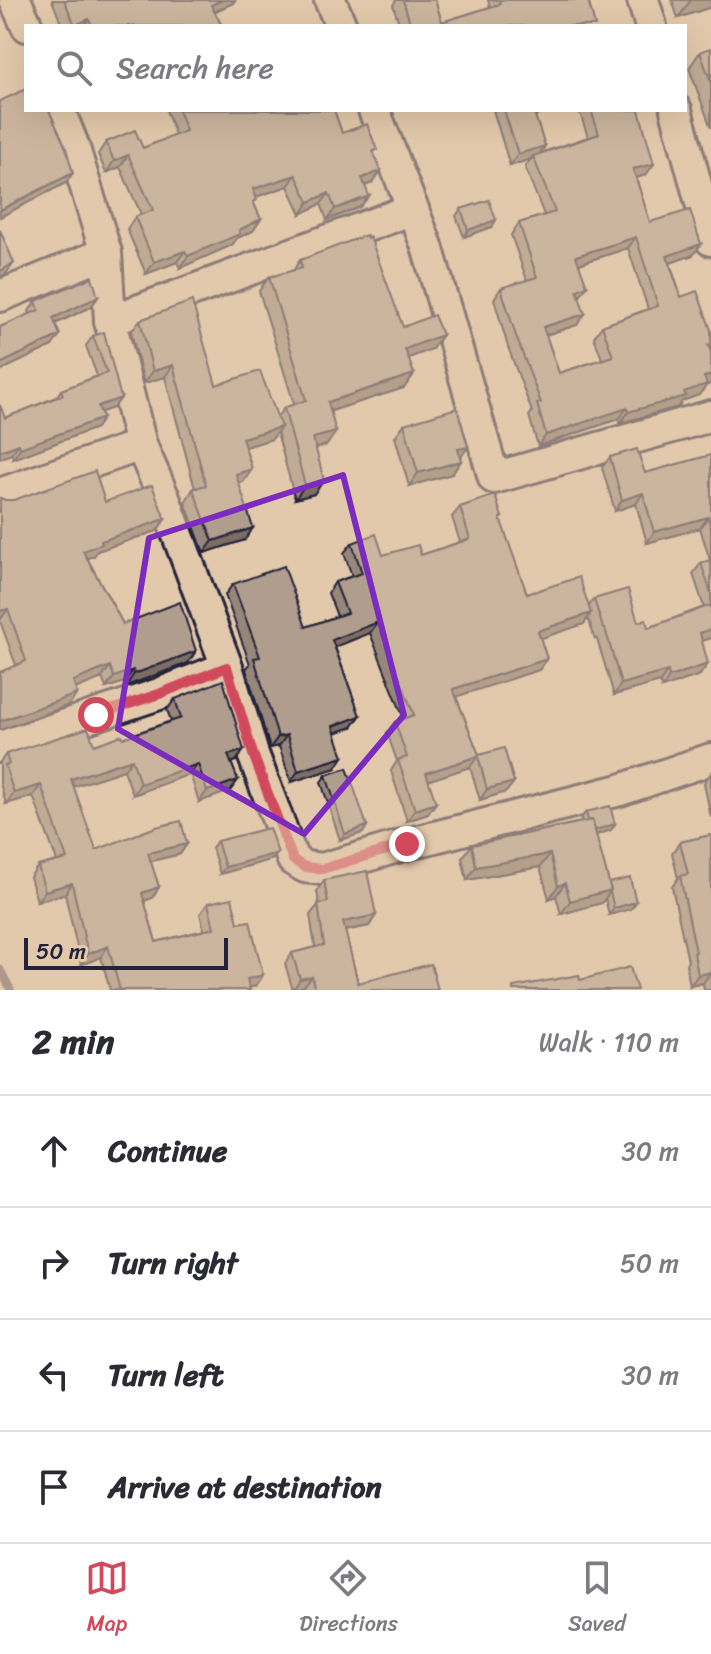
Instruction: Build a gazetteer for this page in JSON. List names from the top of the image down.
{
  "scale_bar": "50 m",
  "page": {
    "search": "Search here",
    "scale": "50 m",
    "heading": ["2 min", "Walk · 110 m"],
    "list": [
      ["Continue", "30 m"],
      ["Turn right", "50 m"],
      ["Turn left", "30 m"],
      "Arrive at destination"
    ],
    "nav": ["Map", "Directions", "Saved"]
  }
}
